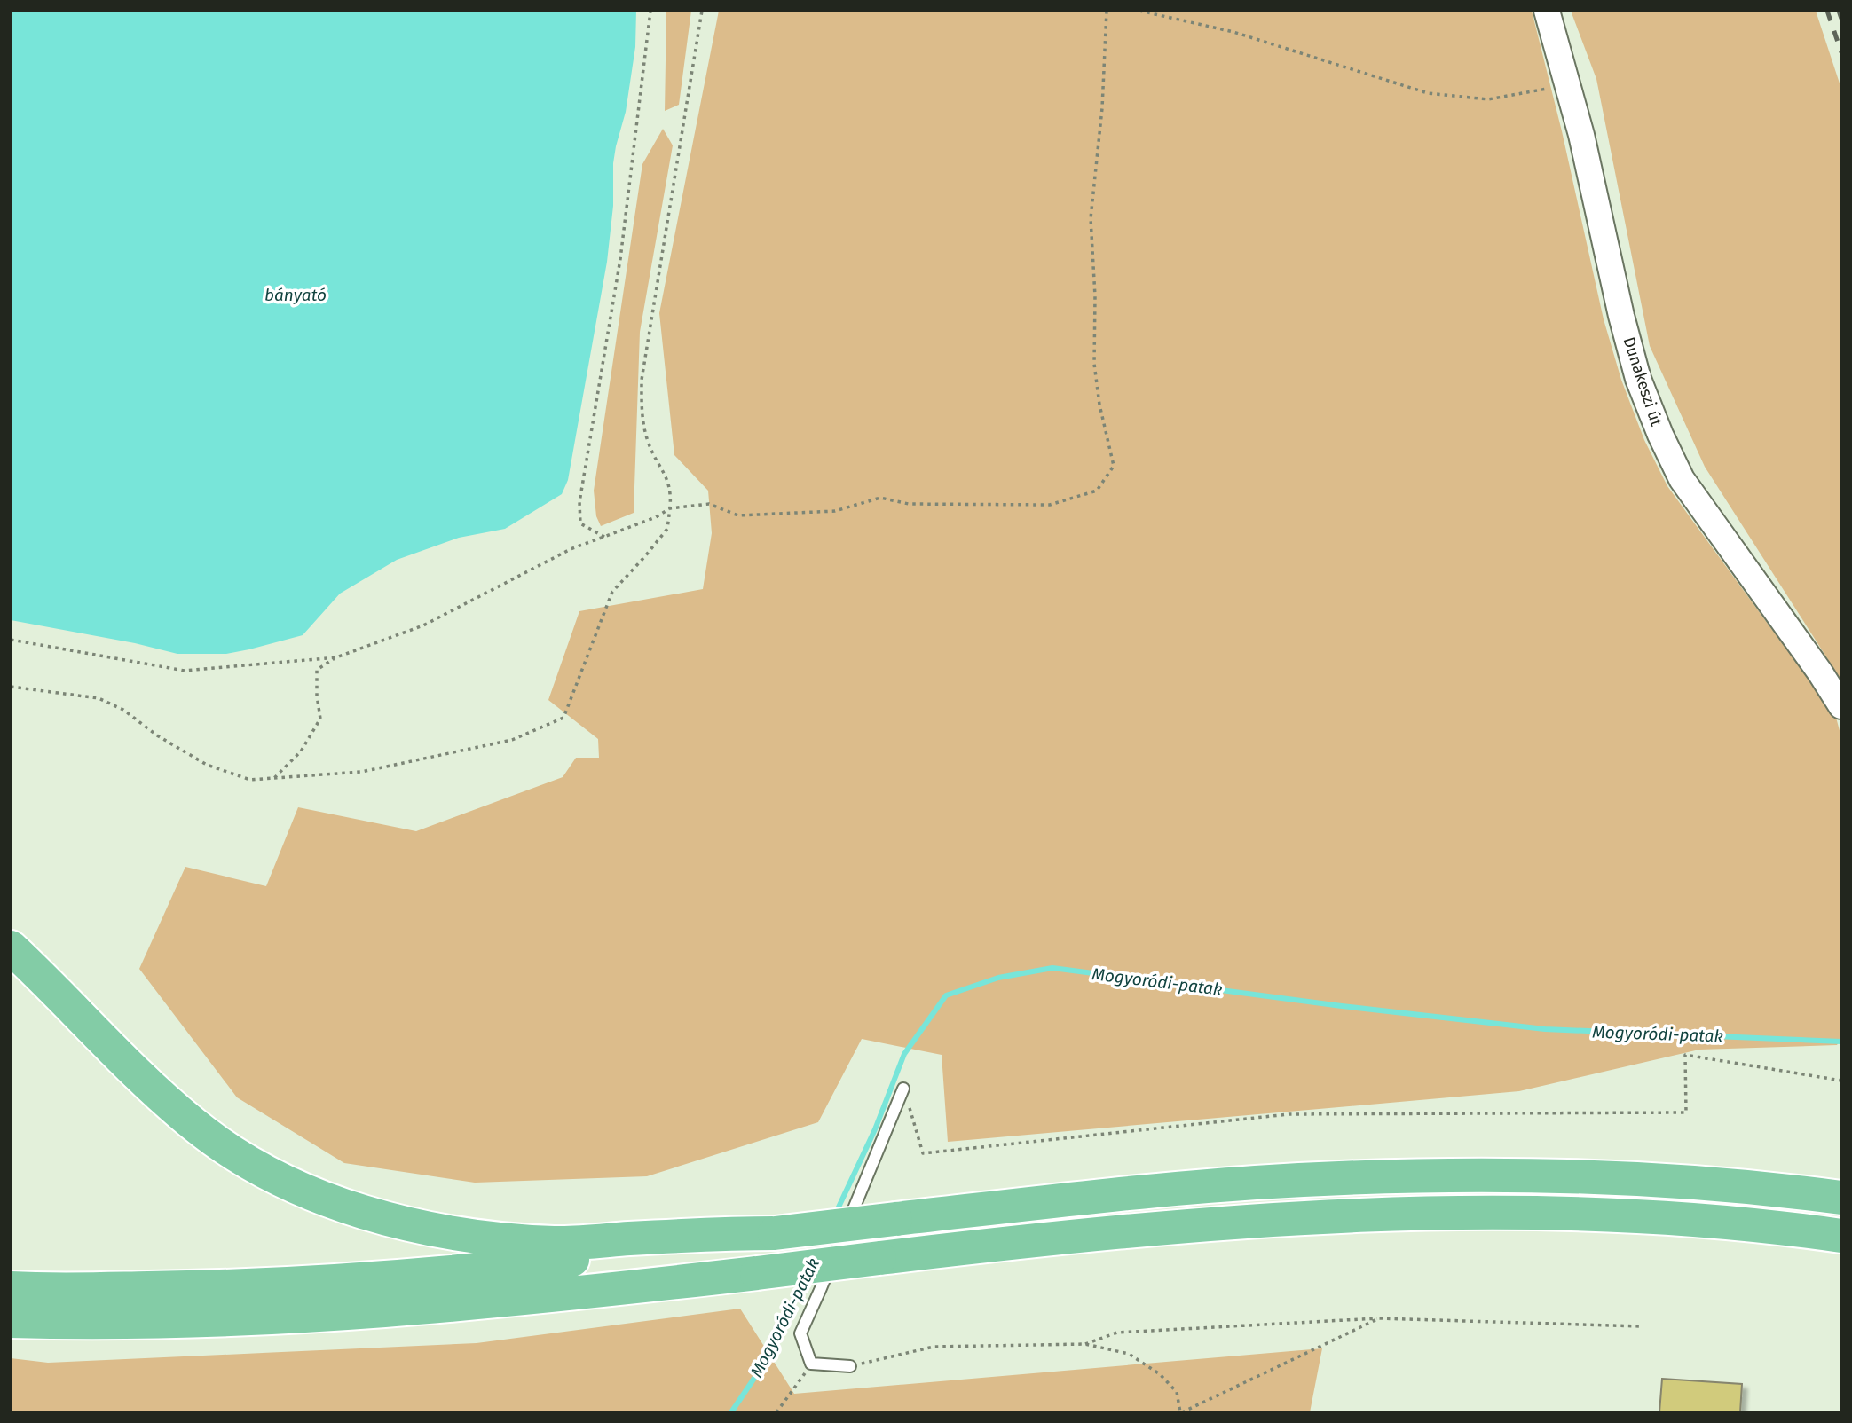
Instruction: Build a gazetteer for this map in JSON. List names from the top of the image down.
{
  "streets": {
    "street": ["Dunakeszi út"]
  },
  "water": ["bányató", "Mogyoródi-patak"]
}
